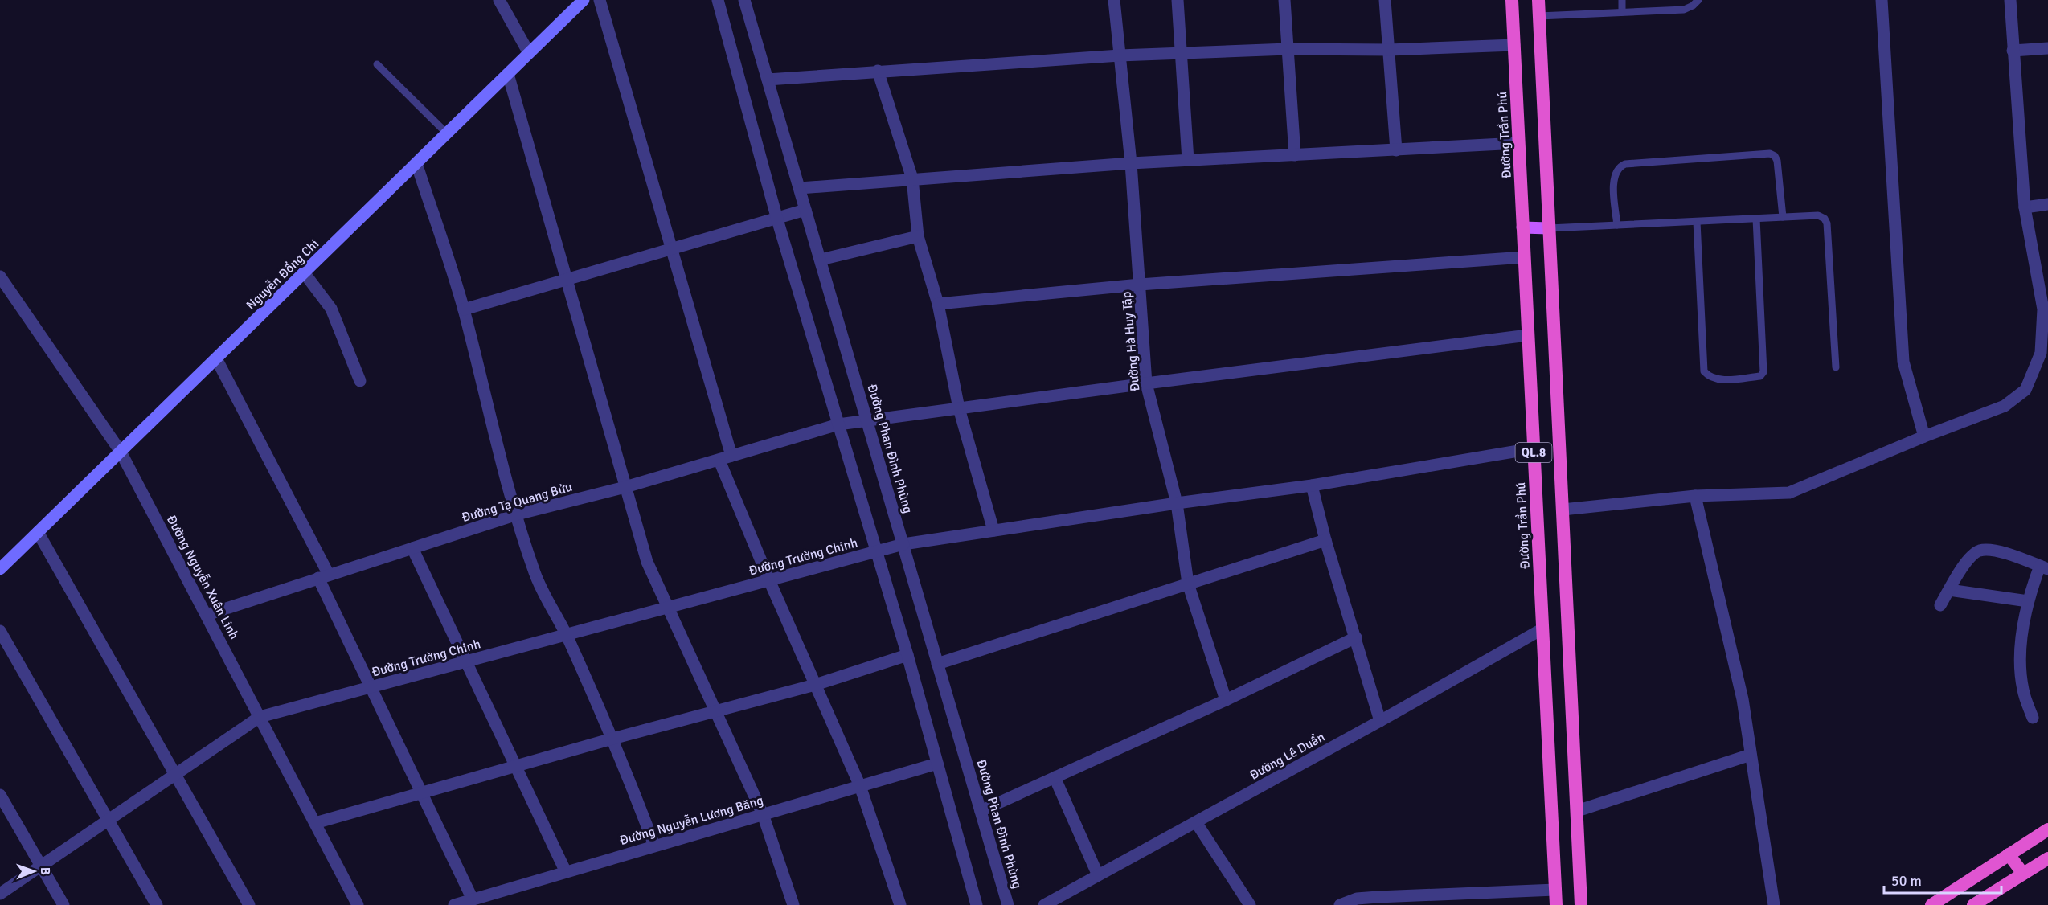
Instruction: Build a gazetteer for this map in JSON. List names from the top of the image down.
{
  "streets": {
    "highway": ["Đường Trần Phú", "QL.8"],
    "main road": ["Nguyễn Đổng Chi"],
    "street": [
      "Đường Hà Huy Tập",
      "Đường Phan Đình Phùng",
      "Đường Tạ Quang Bửu",
      "Đường Trường Chinh",
      "Đường Nguyễn Xuân Linh",
      "Đường Lê Duẩn",
      "Đường Nguyễn Lương Băng"
    ]
  },
  "crossings": [
    ["Đường Trần Phú", "Đường Tạ Quang Bửu"],
    ["Đường Trần Phú", "Đường Trường Chinh"],
    ["Đường Trần Phú", "Đường Lê Duẩn"],
    ["Nguyễn Đổng Chi", "Đường Nguyễn Xuân Linh"],
    ["Đường Hà Huy Tập", "Đường Tạ Quang Bửu"],
    ["Đường Hà Huy Tập", "Đường Trường Chinh"],
    ["Đường Phan Đình Phùng", "Đường Tạ Quang Bửu"],
    ["Đường Phan Đình Phùng", "Đường Trường Chinh"],
    ["Đường Tạ Quang Bửu", "Đường Nguyễn Xuân Linh"],
    ["Đường Trường Chinh", "Đường Nguyễn Xuân Linh"]
  ],
  "scale_bar": "50 m",
  "north": "right"
}
